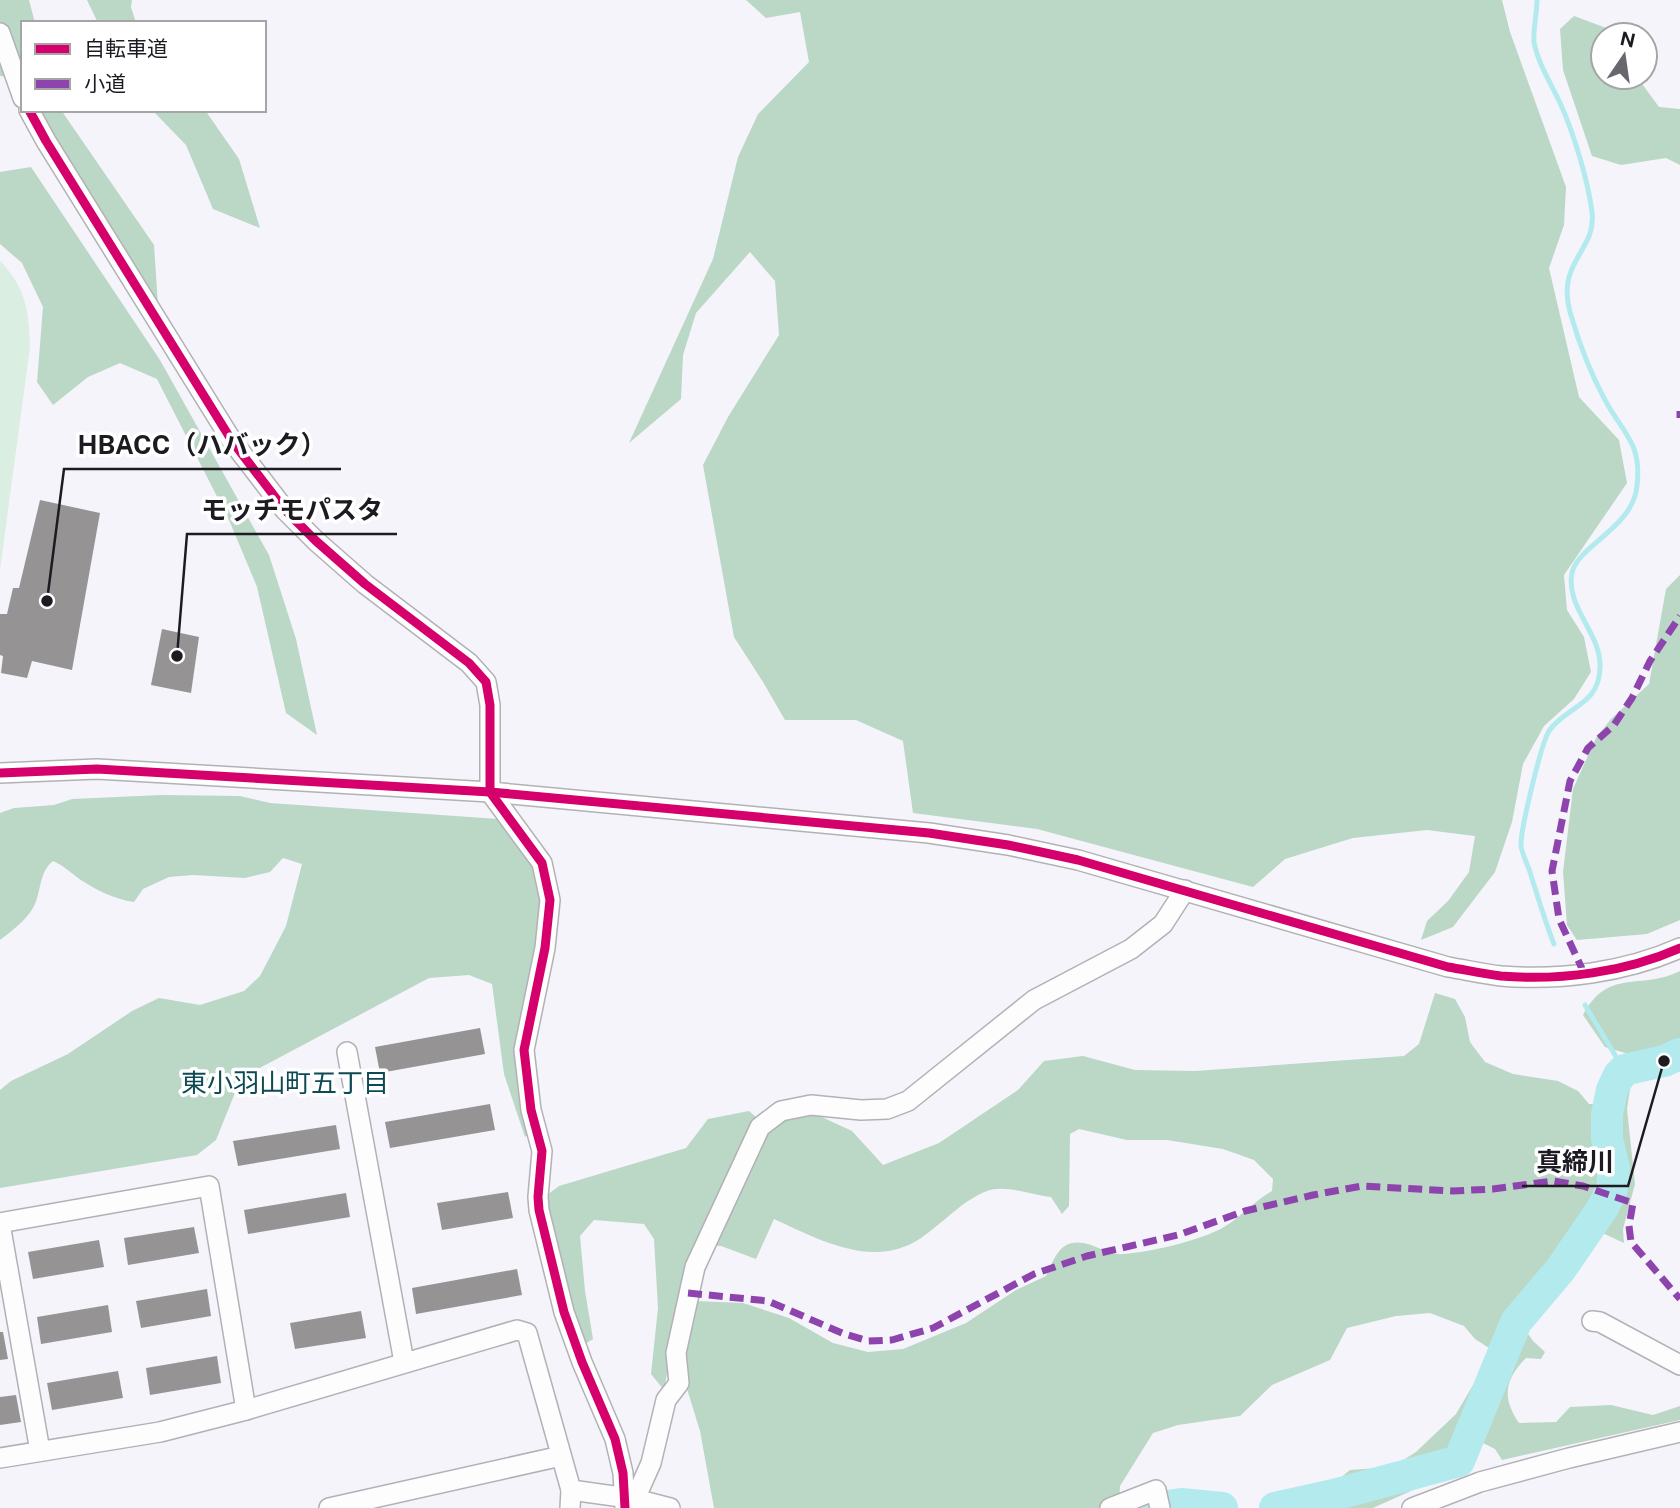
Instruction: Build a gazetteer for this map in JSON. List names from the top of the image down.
{
  "districts": ["東小羽山町五丁目"],
  "places": ["HBACC（ハバック）", "モッチモパスタ", "真締川"],
  "legend": ["自転車道", "小道"],
  "north": "top"
}
